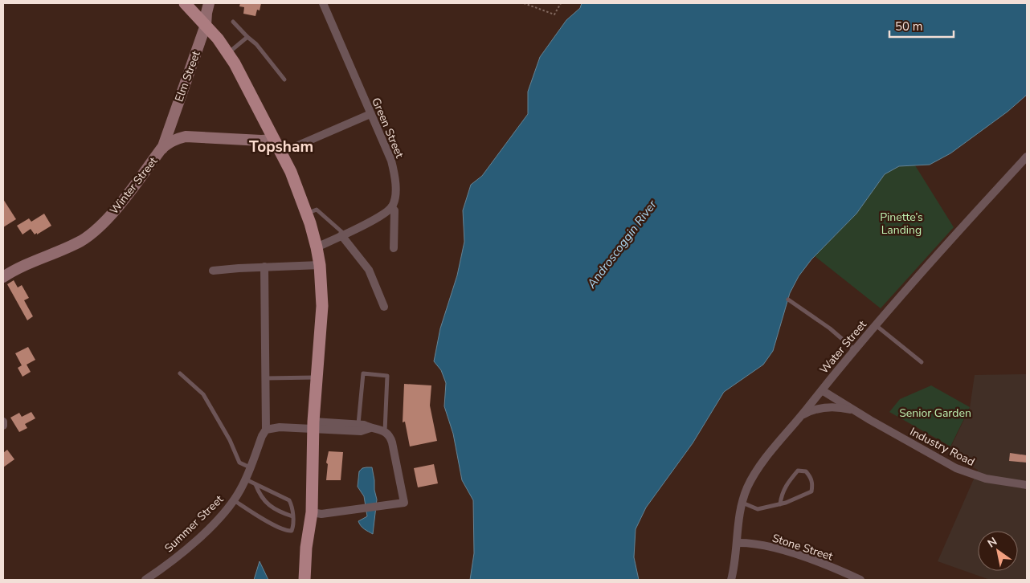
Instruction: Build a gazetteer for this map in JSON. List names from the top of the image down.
{
  "streets": {
    "street": [
      "Elm Street",
      "Green Street",
      "Winter Street",
      "Water Street",
      "Industry Road",
      "Summer Street",
      "Stone Street"
    ]
  },
  "crossings": [
    ["Elm Street", "Winter Street"],
    ["Water Street", "Industry Road"],
    ["Water Street", "Stone Street"]
  ],
  "districts": ["Topsham"],
  "water": ["Androscoggin River"],
  "parks": ["Pinette’s Landing", "Senior Garden"],
  "scale_bar": "50 m",
  "north": "top left"
}
